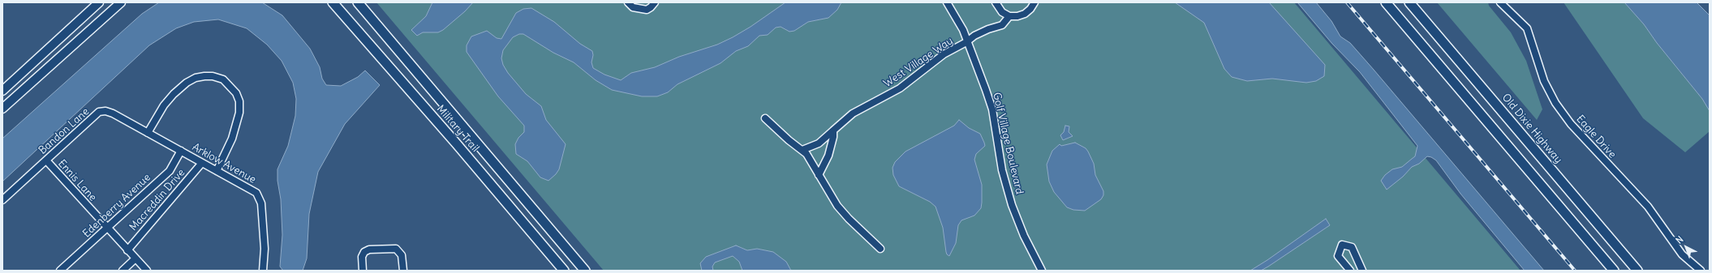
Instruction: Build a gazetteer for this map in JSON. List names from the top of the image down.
{
  "streets": {
    "main road": ["Military Trail", "Old Dixie Highway"],
    "street": [
      "West Village Way",
      "Bandon Lane",
      "Eagle Drive",
      "Golf Village Boulevard",
      "Arklow Avenue",
      "Ennis Lane",
      "Macreddin Drive",
      "Edenberry Avenue"
    ]
  },
  "crossings": [
    ["West Village Way", "Golf Village Boulevard"],
    ["Bandon Lane", "Arklow Avenue"],
    ["Bandon Lane", "Ennis Lane"],
    ["Bandon Lane", "Edenberry Avenue"],
    ["Arklow Avenue", "Macreddin Drive"],
    ["Arklow Avenue", "Edenberry Avenue"],
    ["Ennis Lane", "Macreddin Drive"],
    ["Ennis Lane", "Edenberry Avenue"]
  ],
  "north": "top left"
}
